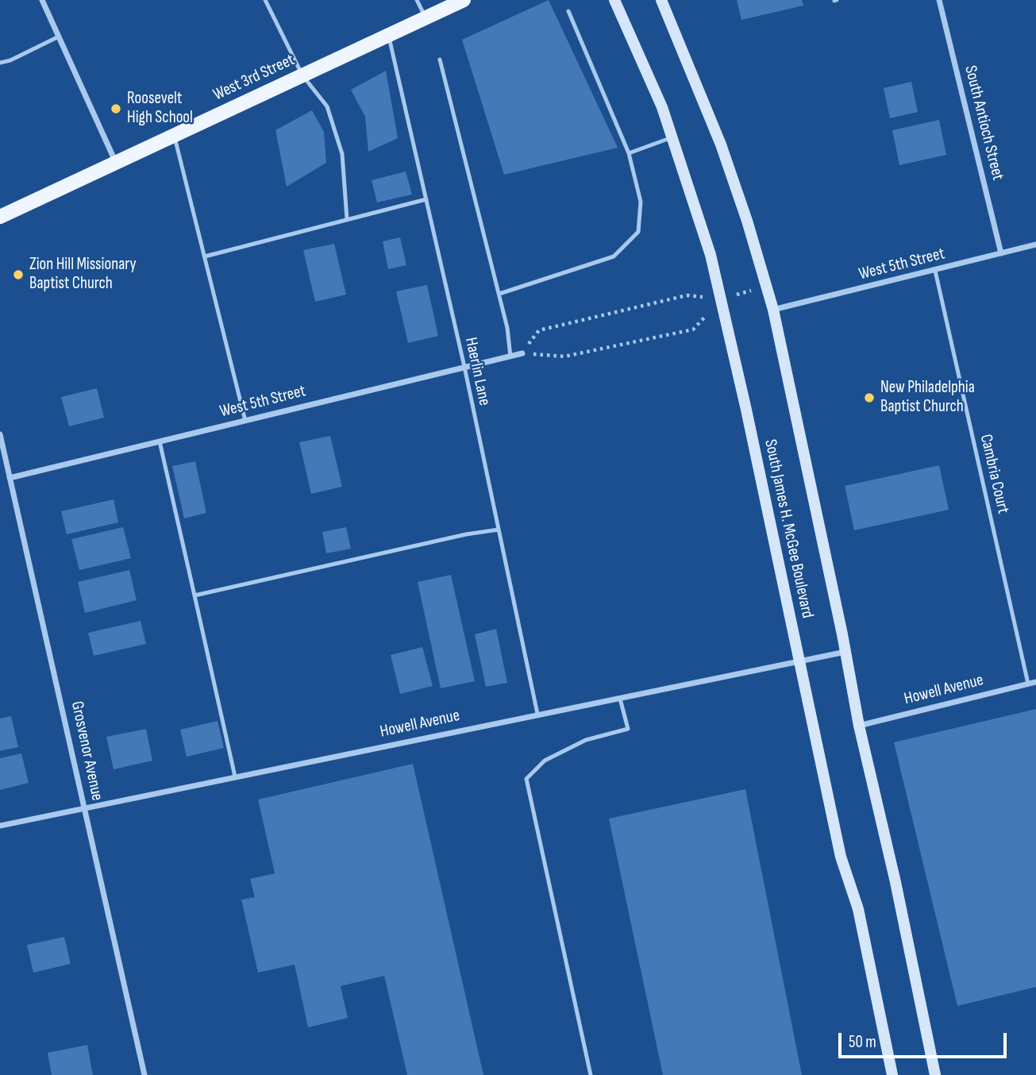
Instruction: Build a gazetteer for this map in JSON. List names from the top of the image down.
{
  "streets": {
    "main road": ["West 3rd Street", "South James H. McGee Boulevard"],
    "street": [
      "South Antioch Street",
      "West 5th Street",
      "Howell Avenue",
      "Grosvenor Avenue"
    ],
    "lane": ["Haerlin Lane", "Cambria Court"]
  },
  "crossings": [
    ["West 3rd Street", "Haerlin Lane"],
    ["South Antioch Street", "West 5th Street"],
    ["West 5th Street", "Haerlin Lane"],
    ["West 5th Street", "Cambria Court"],
    ["West 5th Street", "South James H. McGee Boulevard"],
    ["West 5th Street", "Grosvenor Avenue"],
    ["Haerlin Lane", "Howell Avenue"],
    ["Cambria Court", "Howell Avenue"],
    ["South James H. McGee Boulevard", "Howell Avenue"],
    ["Howell Avenue", "Grosvenor Avenue"]
  ],
  "places": ["Roosevelt High School", "Zion Hill Missionary Baptist Church", "New Philadelphia Baptist Church"],
  "scale_bar": "50 m"
}
